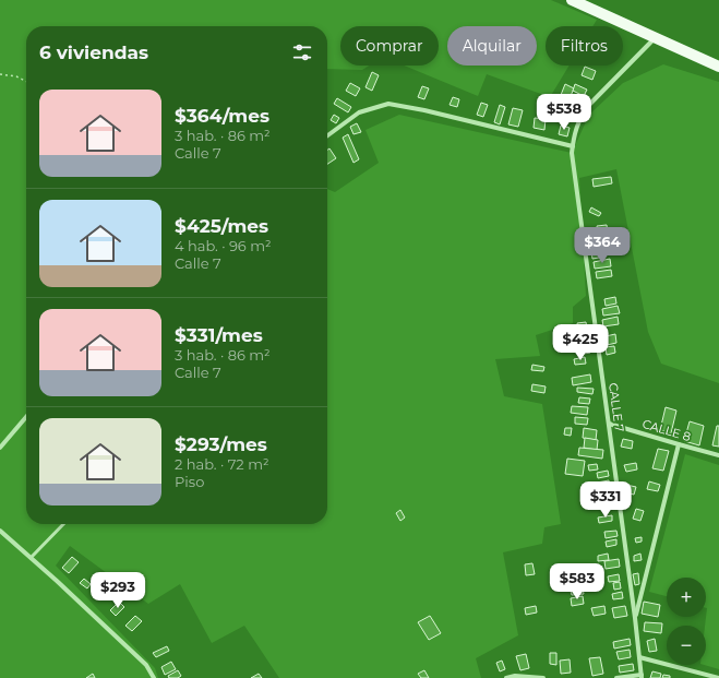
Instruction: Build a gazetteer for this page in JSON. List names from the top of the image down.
{
  "streets": {
    "street": ["CALLE 7", "CALLE 8"]
  },
  "crossings": [
    ["CALLE 7", "CALLE 8"]
  ],
  "page": {
    "chip": ["Comprar", "Alquilar", "Filtros"],
    "heading": "6 viviendas",
    "list": [
      {
        "name": "$364/mes",
        "note": "3 hab. · 86 m² · Calle 7"
      },
      {
        "name": "$425/mes",
        "note": "4 hab. · 96 m² · Calle 7"
      },
      {
        "name": "$331/mes",
        "note": "3 hab. · 86 m² · Calle 7"
      },
      {
        "name": "$293/mes",
        "note": "2 hab. · 72 m² · Piso"
      }
    ],
    "price": [
      "$538",
      "$364",
      "$425",
      "$331",
      "$583",
      "$293"
    ],
    "map_buttons": ["+", "−"]
  }
}
